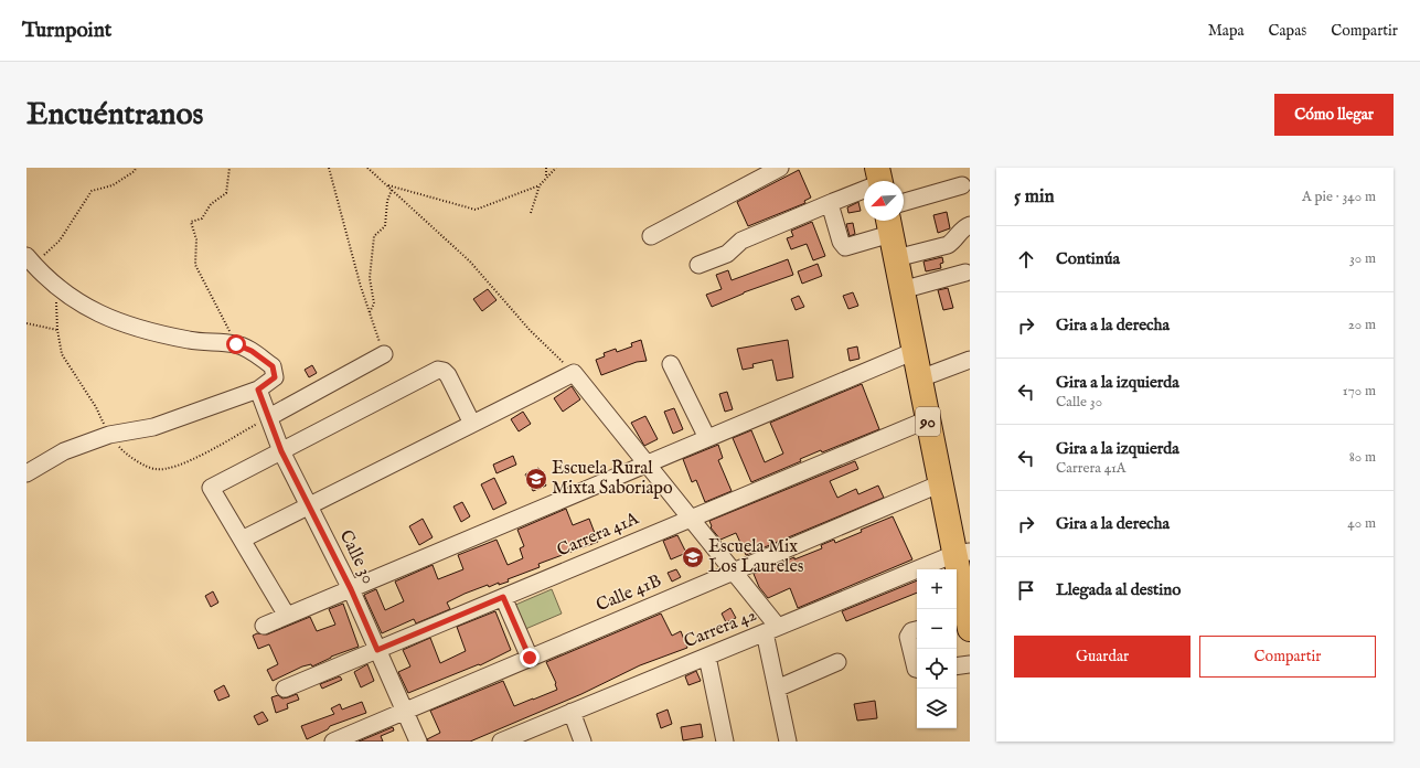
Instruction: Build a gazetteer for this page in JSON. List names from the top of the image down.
{
  "streets": {
    "highway": ["90"],
    "street": [
      "Carrera 41A",
      "Calle 30",
      "Calle 41B",
      "Carrera 42"
    ]
  },
  "crossings": [
    ["90", "Carrera 41A"],
    ["90", "Calle 41B"],
    ["90", "Carrera 42"],
    ["Carrera 41A", "Calle 30"],
    ["Calle 30", "Calle 41B"]
  ],
  "places": {
    "school or university": ["Escuela Rural Mixta Saboriapo", "Escuela Mix Los Laureles"]
  },
  "north": "bottom left",
  "page": {
    "header": "Turnpoint",
    "nav": ["Mapa", "Capas", "Compartir"],
    "buttons": [
      "Cómo llegar",
      ["Guardar", "Compartir"]
    ],
    "title": "Encuéntranos",
    "heading": ["5 min", "A pie · 340 m"],
    "list": [
      ["Continúa", "30 m"],
      ["Gira a la derecha", "20 m"],
      ["Gira a la izquierda", "Calle 30", "170 m"],
      ["Gira a la izquierda", "Carrera 41A", "80 m"],
      ["Gira a la derecha", "40 m"],
      "Llegada al destino"
    ],
    "map_buttons": ["+", "−"]
  }
}
